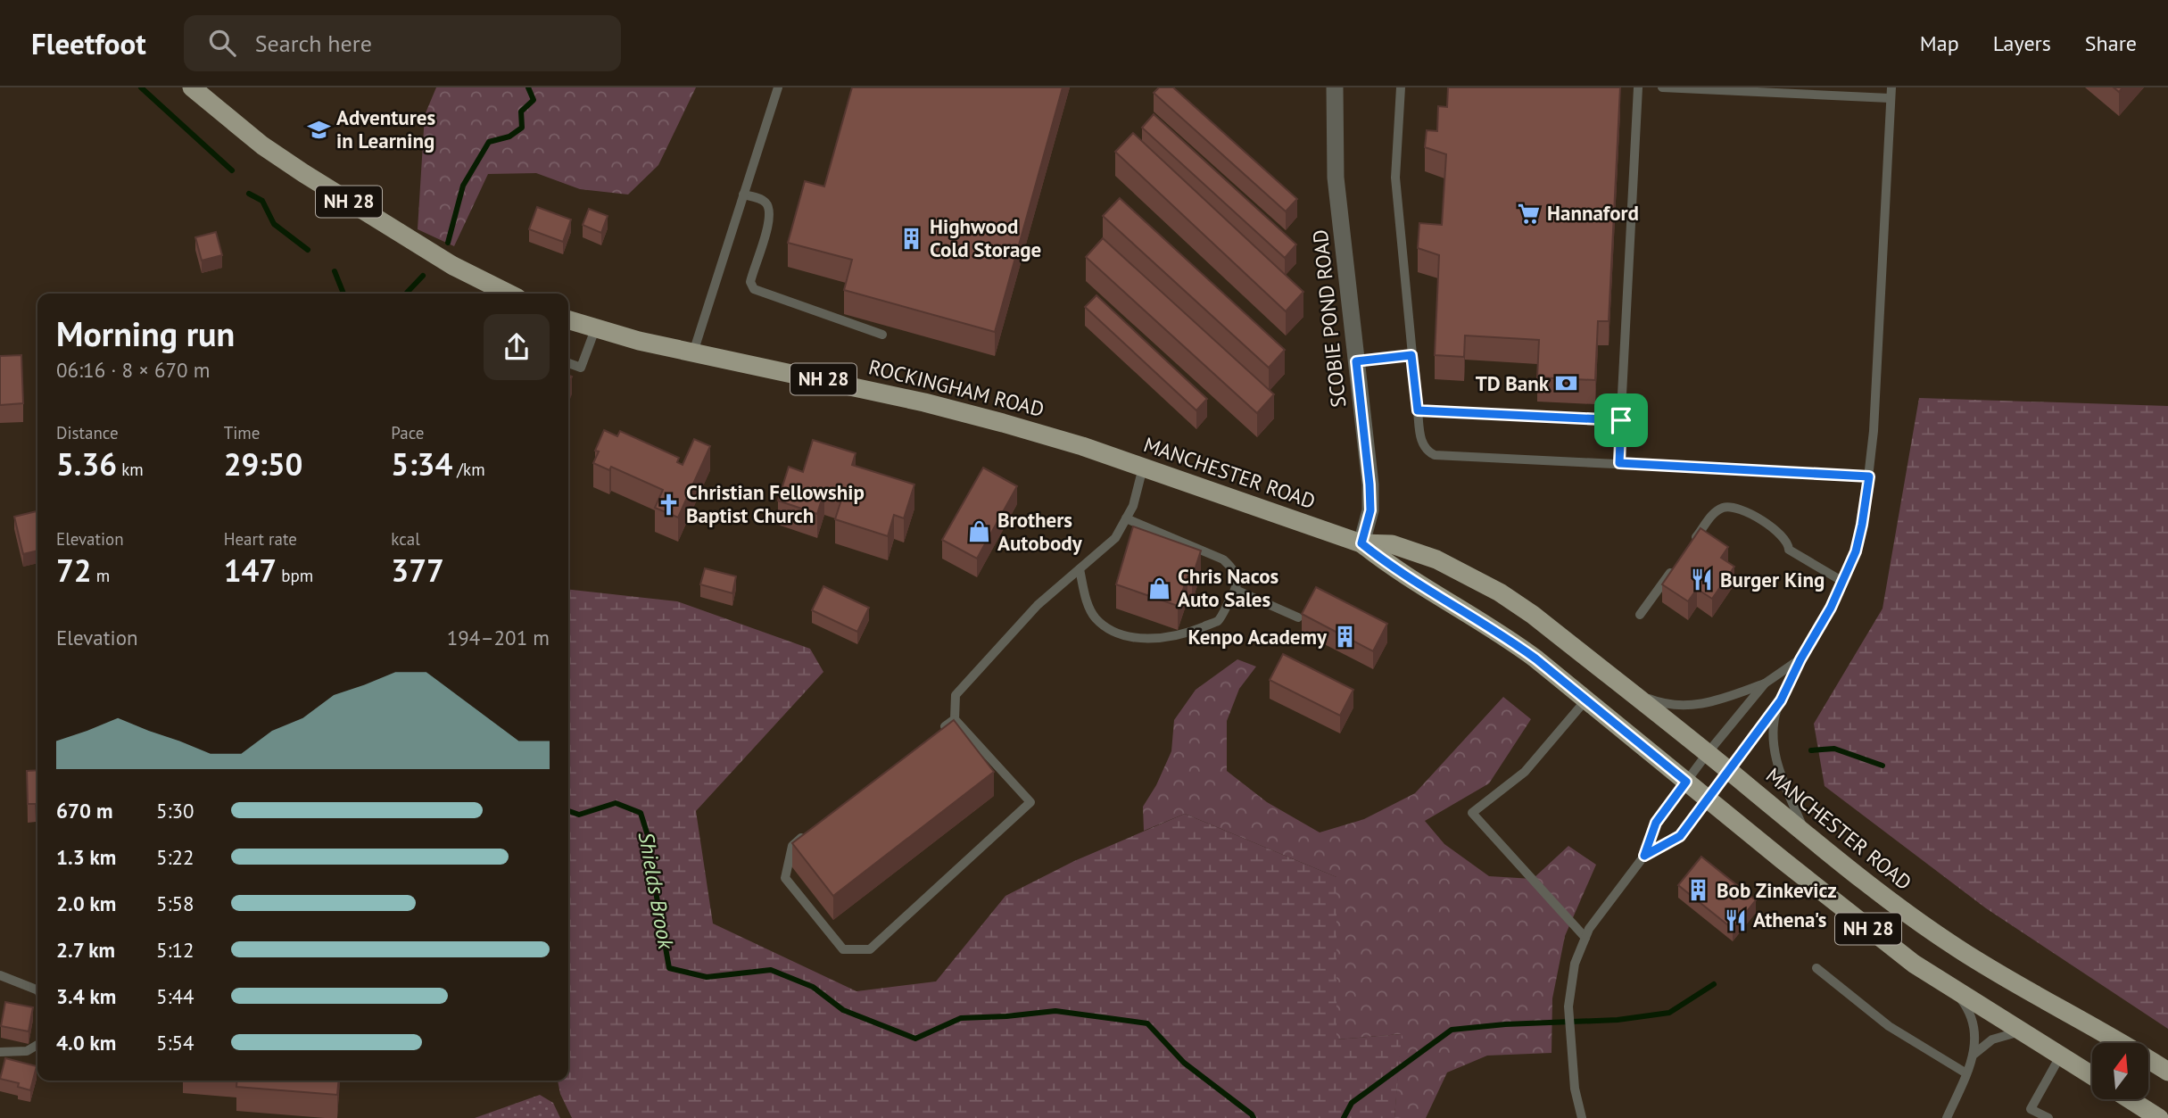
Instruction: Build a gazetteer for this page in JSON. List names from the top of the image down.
{
  "streets": {
    "main road": ["NH 28", "ROCKINGHAM ROAD", "MANCHESTER ROAD"],
    "street": ["SCOBIE POND ROAD"]
  },
  "crossings": [
    ["SCOBIE POND ROAD", "MANCHESTER ROAD"],
    ["ROCKINGHAM ROAD", "MANCHESTER ROAD"]
  ],
  "water": ["Shields Brook"],
  "places": {
    "school or university": ["Adventures in Learning"],
    "supermarket": ["Hannaford"],
    "building": ["Highwood Cold Storage", "Kenpo Academy", "Bob Zinkevicz"],
    "bank": ["TD Bank"],
    "church": ["Christian Fellowship Baptist Church"],
    "shop": ["Brothers Autobody", "Chris Nacos Auto Sales"],
    "restaurant": ["Burger King", "Athena's"]
  },
  "north": "top",
  "page": {
    "header": "Fleetfoot",
    "search": "Search here",
    "nav": ["Map", "Layers", "Share"],
    "heading": ["Morning run", "06:16 · 8 × 670 m"],
    "stats": [
      ["Distance", "5.36 km"],
      ["Time", "29:50"],
      ["Pace", "5:34 /km"],
      ["Elevation", "72 m"],
      ["Heart rate", "147 bpm"],
      ["kcal", "377"]
    ],
    "chart": ["Elevation", "194–201 m"],
    "list": [
      {
        "name": "670 m",
        "note": "5:30"
      },
      {
        "name": "1.3 km",
        "note": "5:22"
      },
      {
        "name": "2.0 km",
        "note": "5:58"
      },
      {
        "name": "2.7 km",
        "note": "5:12"
      },
      {
        "name": "3.4 km",
        "note": "5:44"
      },
      {
        "name": "4.0 km",
        "note": "5:54"
      }
    ]
  }
}
